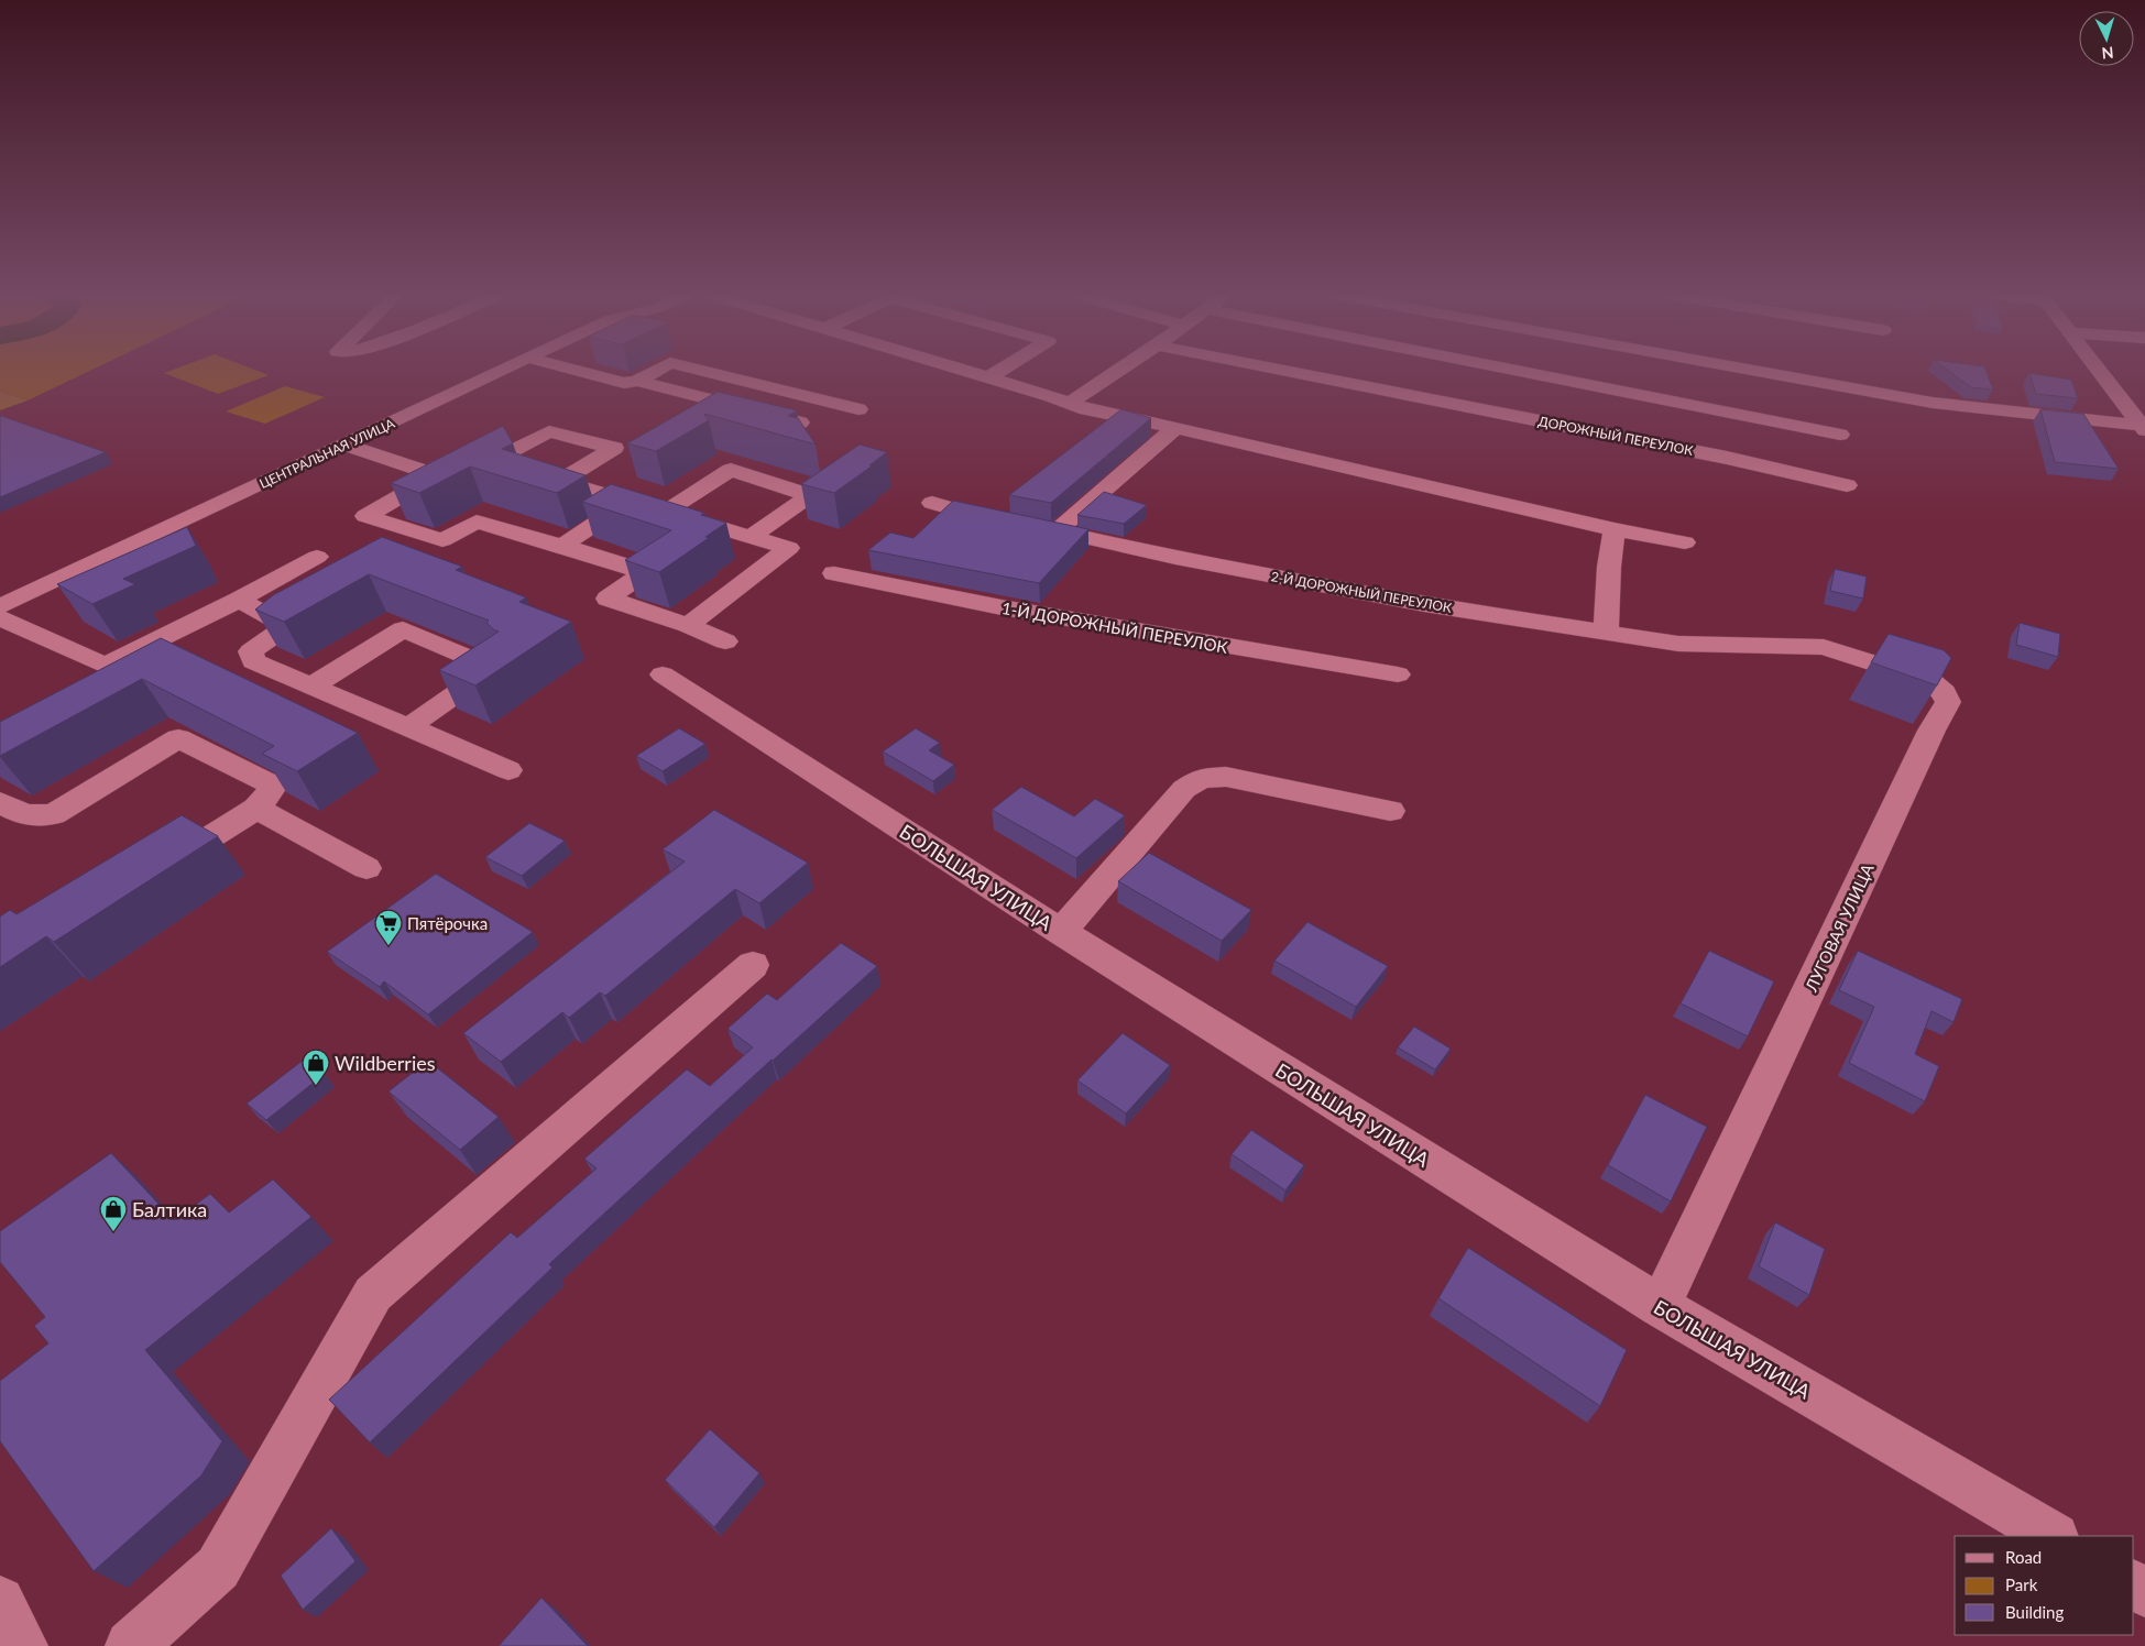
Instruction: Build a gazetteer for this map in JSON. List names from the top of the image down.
{
  "streets": {
    "street": [
      "ДОРОЖНЫЙ ПЕРЕУЛОК",
      "ЦЕНТРАЛЬНАЯ УЛИЦА",
      "2-Й ДОРОЖНЫЙ ПЕРЕУЛОК",
      "1-Й ДОРОЖНЫЙ ПЕРЕУЛОК",
      "БОЛЬШАЯ УЛИЦА",
      "ЛУГОВАЯ УЛИЦА"
    ]
  },
  "crossings": [
    ["2-Й ДОРОЖНЫЙ ПЕРЕУЛОК", "ЛУГОВАЯ УЛИЦА"],
    ["БОЛЬШАЯ УЛИЦА", "ЛУГОВАЯ УЛИЦА"]
  ],
  "places": {
    "supermarket": ["Пятёрочка"],
    "shop": ["Wildberries", "Балтика"]
  },
  "legend": ["Road", "Park", "Building"],
  "north": "bottom"
}
